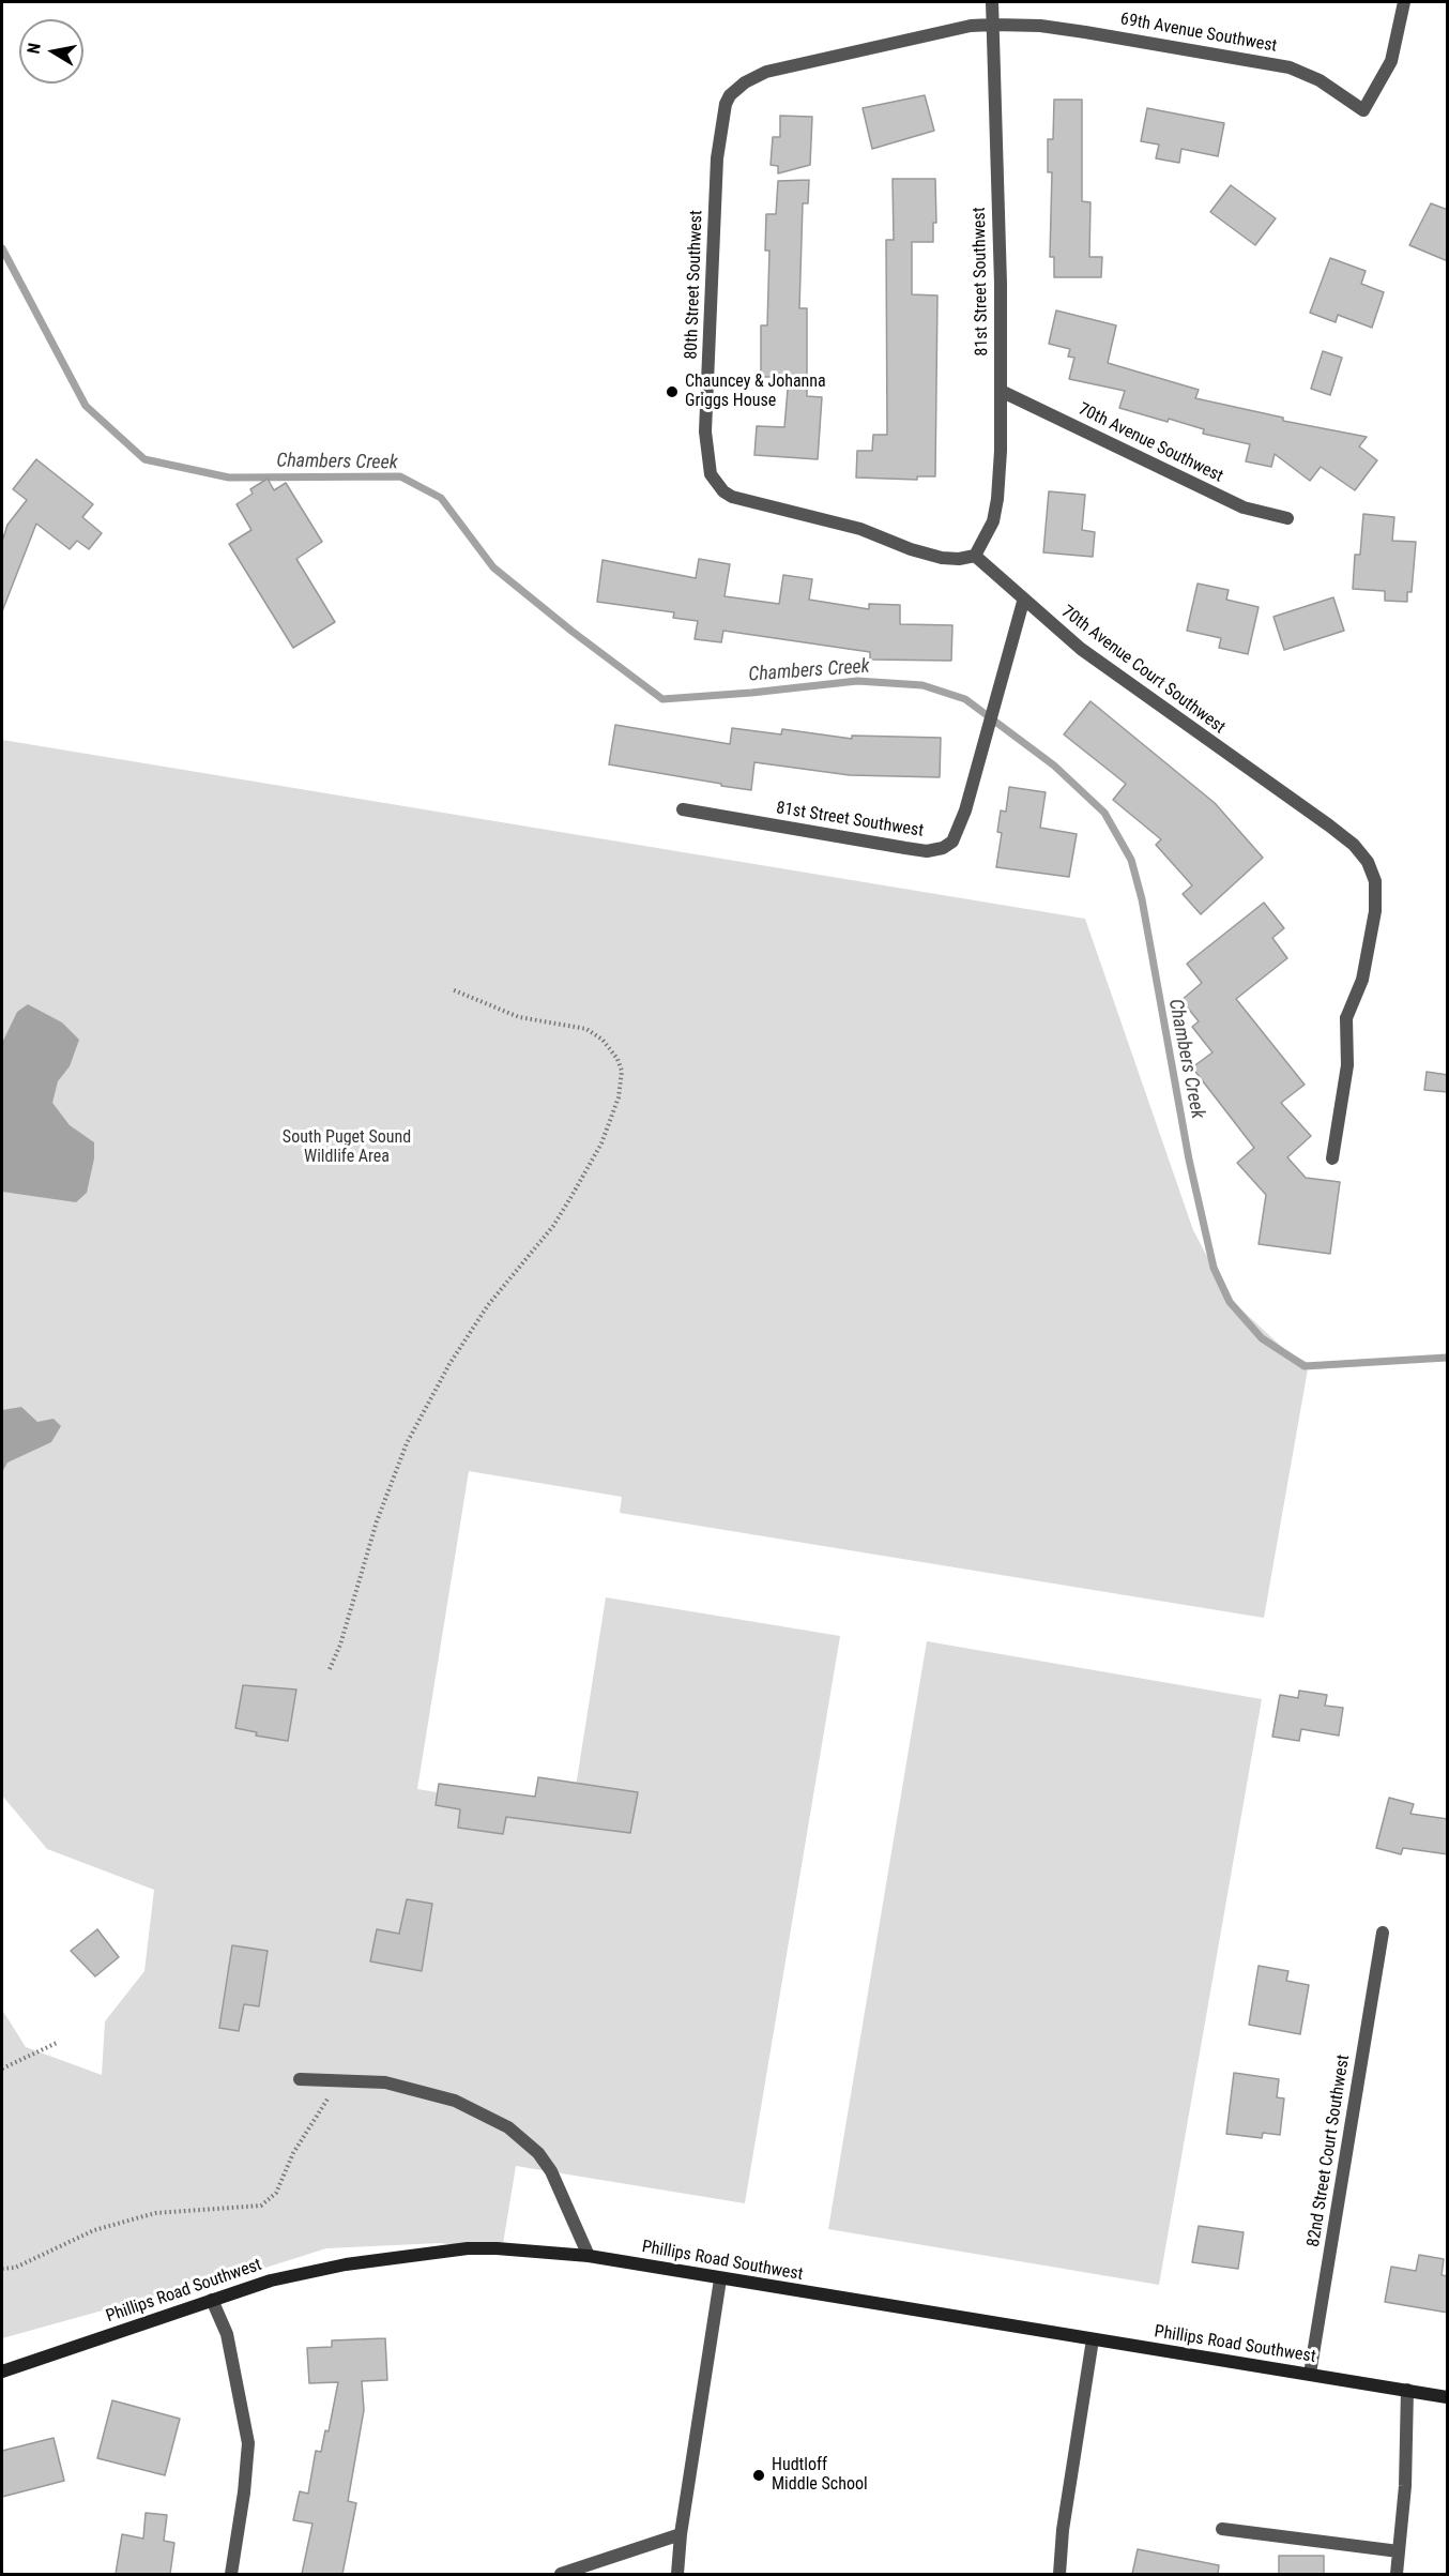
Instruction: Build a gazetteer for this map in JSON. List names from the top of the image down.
{
  "streets": {
    "street": [
      "69th Avenue Southwest",
      "81st Street Southwest",
      "80th Street Southwest",
      "70th Avenue Southwest",
      "70th Avenue Court Southwest",
      "82nd Street Court Southwest",
      "Phillips Road Southwest"
    ]
  },
  "crossings": [
    ["69th Avenue Southwest", "81st Street Southwest"],
    ["69th Avenue Southwest", "80th Street Southwest"],
    ["81st Street Southwest", "80th Street Southwest"],
    ["81st Street Southwest", "70th Avenue Southwest"],
    ["81st Street Southwest", "70th Avenue Court Southwest"],
    ["80th Street Southwest", "70th Avenue Court Southwest"],
    ["82nd Street Court Southwest", "Phillips Road Southwest"]
  ],
  "water": ["Chambers Creek"],
  "parks": ["South Puget Sound Wildlife Area"],
  "places": ["Chauncey & Johanna Griggs House", "Hudtloff Middle School"],
  "north": "left"
}
